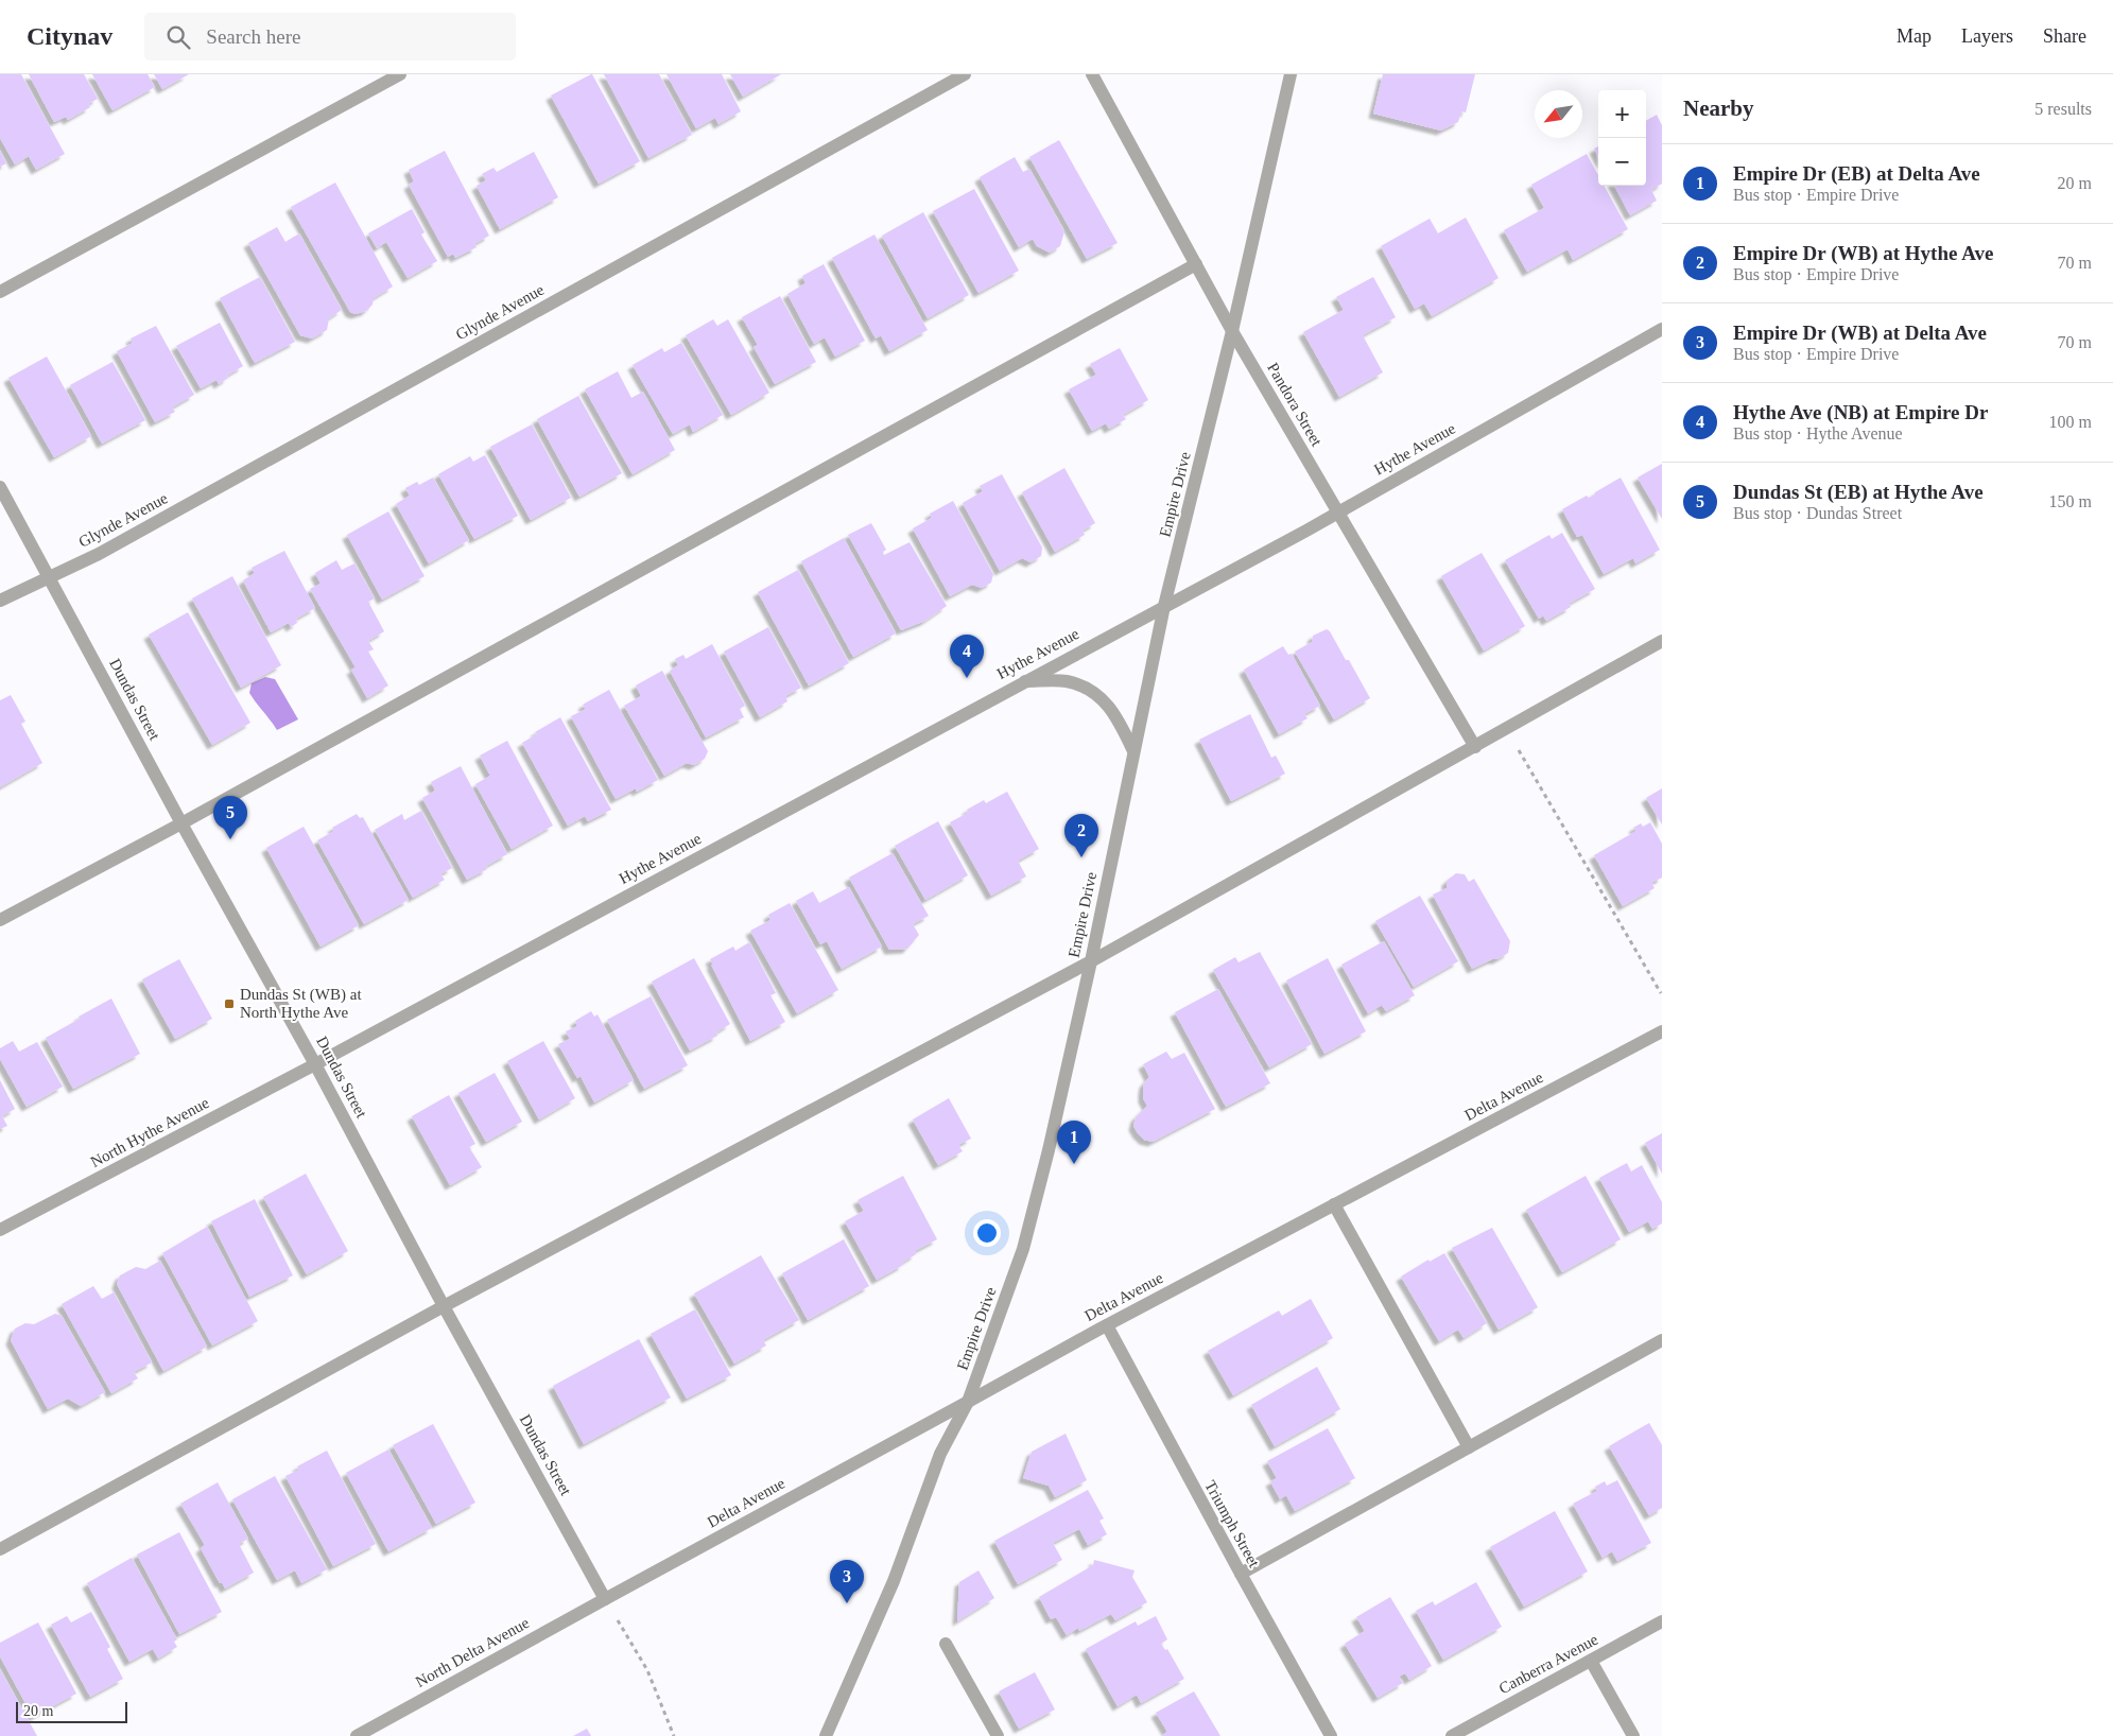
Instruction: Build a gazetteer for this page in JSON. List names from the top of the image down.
{
  "streets": {
    "street": [
      "Glynde Avenue",
      "Pandora Street",
      "Hythe Avenue",
      "Empire Drive",
      "Dundas Street",
      "Delta Avenue",
      "North Hythe Avenue",
      "Triumph Street",
      "North Delta Avenue",
      "Canberra Avenue"
    ]
  },
  "crossings": [
    ["Glynde Avenue", "Dundas Street"],
    ["Pandora Street", "Hythe Avenue"],
    ["Pandora Street", "Empire Drive"],
    ["Hythe Avenue", "Empire Drive"],
    ["Hythe Avenue", "Dundas Street"],
    ["Hythe Avenue", "North Hythe Avenue"],
    ["Empire Drive", "Delta Avenue"],
    ["Dundas Street", "Delta Avenue"],
    ["Dundas Street", "North Hythe Avenue"],
    ["Dundas Street", "North Delta Avenue"],
    ["Delta Avenue", "Triumph Street"],
    ["Delta Avenue", "North Delta Avenue"]
  ],
  "places": {
    "transit": ["Dundas St (WB) at North Hythe Ave"]
  },
  "scale_bar": "20 m",
  "north": "bottom left",
  "page": {
    "header": "Citynav",
    "search": "Search here",
    "nav": ["Map", "Layers", "Share"],
    "heading": ["Nearby", "5 results"],
    "map_buttons": ["+", "−"],
    "list": [
      {
        "mark": "1",
        "name": "Empire Dr (EB) at Delta Ave",
        "note": "Bus stop · Empire Drive",
        "value": "20 m"
      },
      {
        "mark": "2",
        "name": "Empire Dr (WB) at Hythe Ave",
        "note": "Bus stop · Empire Drive",
        "value": "70 m"
      },
      {
        "mark": "3",
        "name": "Empire Dr (WB) at Delta Ave",
        "note": "Bus stop · Empire Drive",
        "value": "70 m"
      },
      {
        "mark": "4",
        "name": "Hythe Ave (NB) at Empire Dr",
        "note": "Bus stop · Hythe Avenue",
        "value": "100 m"
      },
      {
        "mark": "5",
        "name": "Dundas St (EB) at Hythe Ave",
        "note": "Bus stop · Dundas Street",
        "value": "150 m"
      }
    ],
    "pins": [
      "4",
      "5",
      "2",
      "1",
      "3"
    ],
    "scale": "20 m"
  }
}
